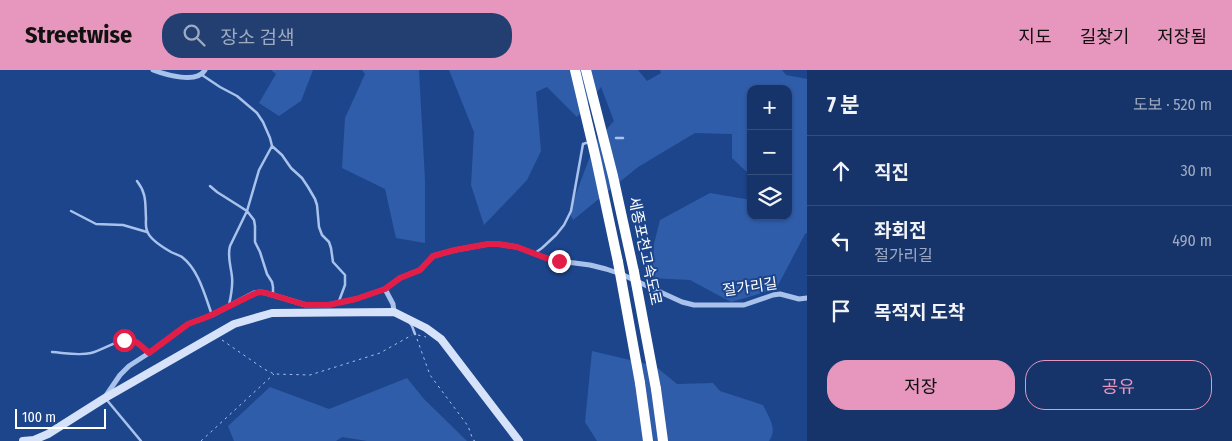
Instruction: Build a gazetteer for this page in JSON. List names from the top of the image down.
{
  "streets": {
    "highway": ["세종포천고속도로"],
    "street": ["절가리길"]
  },
  "scale_bar": "100 m",
  "page": {
    "header": "Streetwise",
    "search": "장소 검색",
    "nav": ["지도", "길찾기", "저장됨"],
    "heading": ["7 분", "도보 · 520 m"],
    "map_buttons": ["+", "−"],
    "list": [
      ["직진", "30 m"],
      ["좌회전", "절가리길", "490 m"],
      "목적지 도착"
    ],
    "buttons": ["저장", "공유"],
    "scale": "100 m"
  }
}
